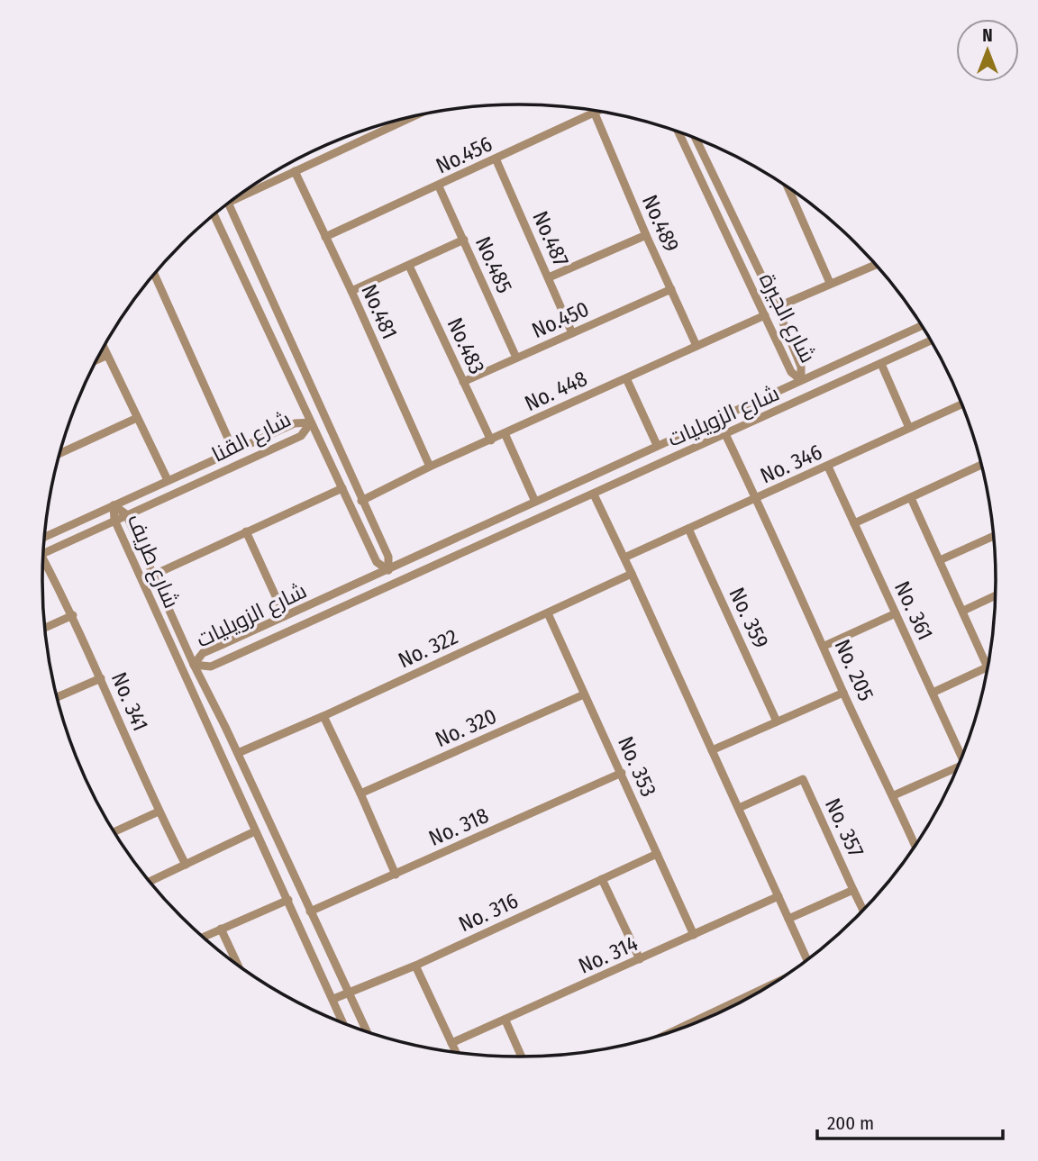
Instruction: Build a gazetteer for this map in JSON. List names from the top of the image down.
{
  "streets": {
    "street": [
      "No.456",
      "No.489",
      "No.487",
      "No.485",
      "No.481",
      "شارع الجيرة",
      "No.450",
      "No.483",
      "No. 448",
      "شارع الزويليات",
      "شارع القنا",
      "No. 346",
      "شارع طريف",
      "No. 361",
      "No. 359",
      "No. 322",
      "No. 205",
      "No. 341",
      "No. 320",
      "No. 353",
      "No. 318",
      "No. 357",
      "No. 316",
      "No. 314"
    ]
  },
  "crossings": [
    ["No.456", "No.489"],
    ["No.456", "No.487"],
    ["No.456", "No.485"],
    ["No.456", "No.481"],
    ["No.489", "No.450"],
    ["No.489", "No. 448"],
    ["No.487", "No.450"],
    ["No.485", "No.450"],
    ["No.481", "No. 448"],
    ["شارع الجيرة", "No. 448"],
    ["شارع الجيرة", "شارع الزويليات"],
    ["No.450", "No.483"],
    ["No.483", "No. 448"],
    ["شارع الزويليات", "شارع طريف"],
    ["شارع الزويليات", "No. 205"],
    ["شارع القنا", "شارع طريف"],
    ["No. 346", "No. 361"],
    ["No. 346", "No. 359"],
    ["No. 346", "No. 205"],
    ["شارع طريف", "No. 322"],
    ["شارع طريف", "No. 318"],
    ["شارع طريف", "No. 316"],
    ["No. 322", "No. 353"],
    ["No. 320", "No. 353"],
    ["No. 353", "No. 318"],
    ["No. 353", "No. 316"],
    ["No. 353", "No. 314"]
  ],
  "scale_bar": "200 m",
  "north": "top"
}
